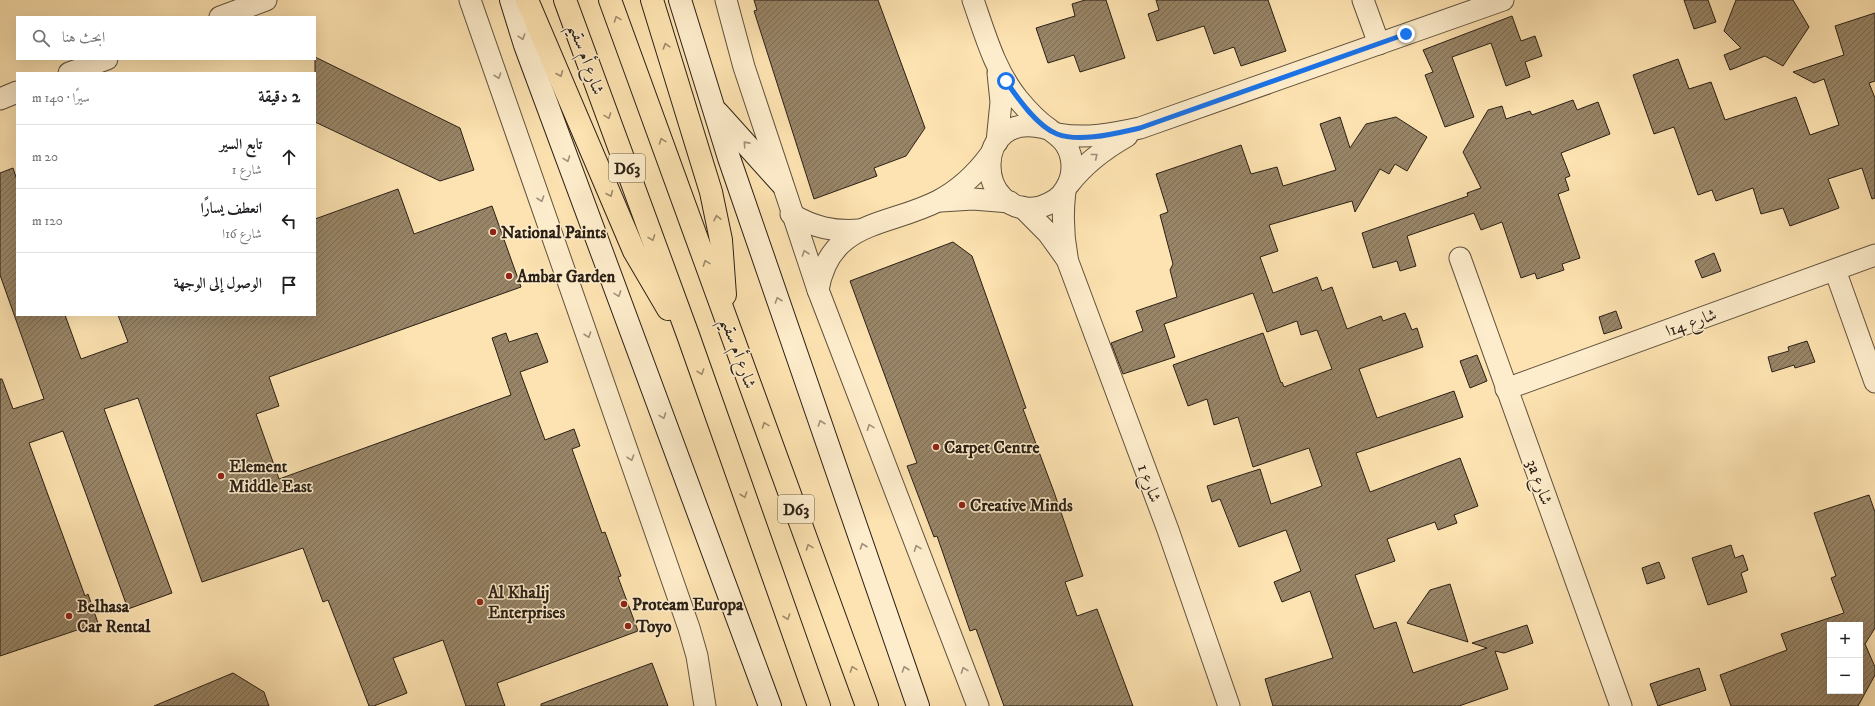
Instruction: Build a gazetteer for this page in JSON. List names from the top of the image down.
{
  "streets": {
    "main road": ["شارع أم سقيم", "D63"],
    "street": ["شارع 14ا", "3a شارع", "شارع 1"]
  },
  "crossings": [
    ["شارع 14ا", "3a شارع"]
  ],
  "places": [
    "National Paints",
    "Ambar Garden",
    "Carpet Centre",
    "Element Middle East",
    "Creative Minds",
    "Al Khalij Enterprises",
    "Proteam Europa",
    "Belhasa Car Rental",
    "Toyo"
  ],
  "page": {
    "search": "ابحث هنا",
    "heading": ["2 دقيقة", "سيرًا · 140 m"],
    "list": [
      ["تابع السير", "شارع 1", "20 m"],
      ["انعطف يسارًا", "شارع 16ا", "120 m"],
      "الوصول إلى الوجهة"
    ],
    "map_buttons": ["+", "−"]
  }
}
